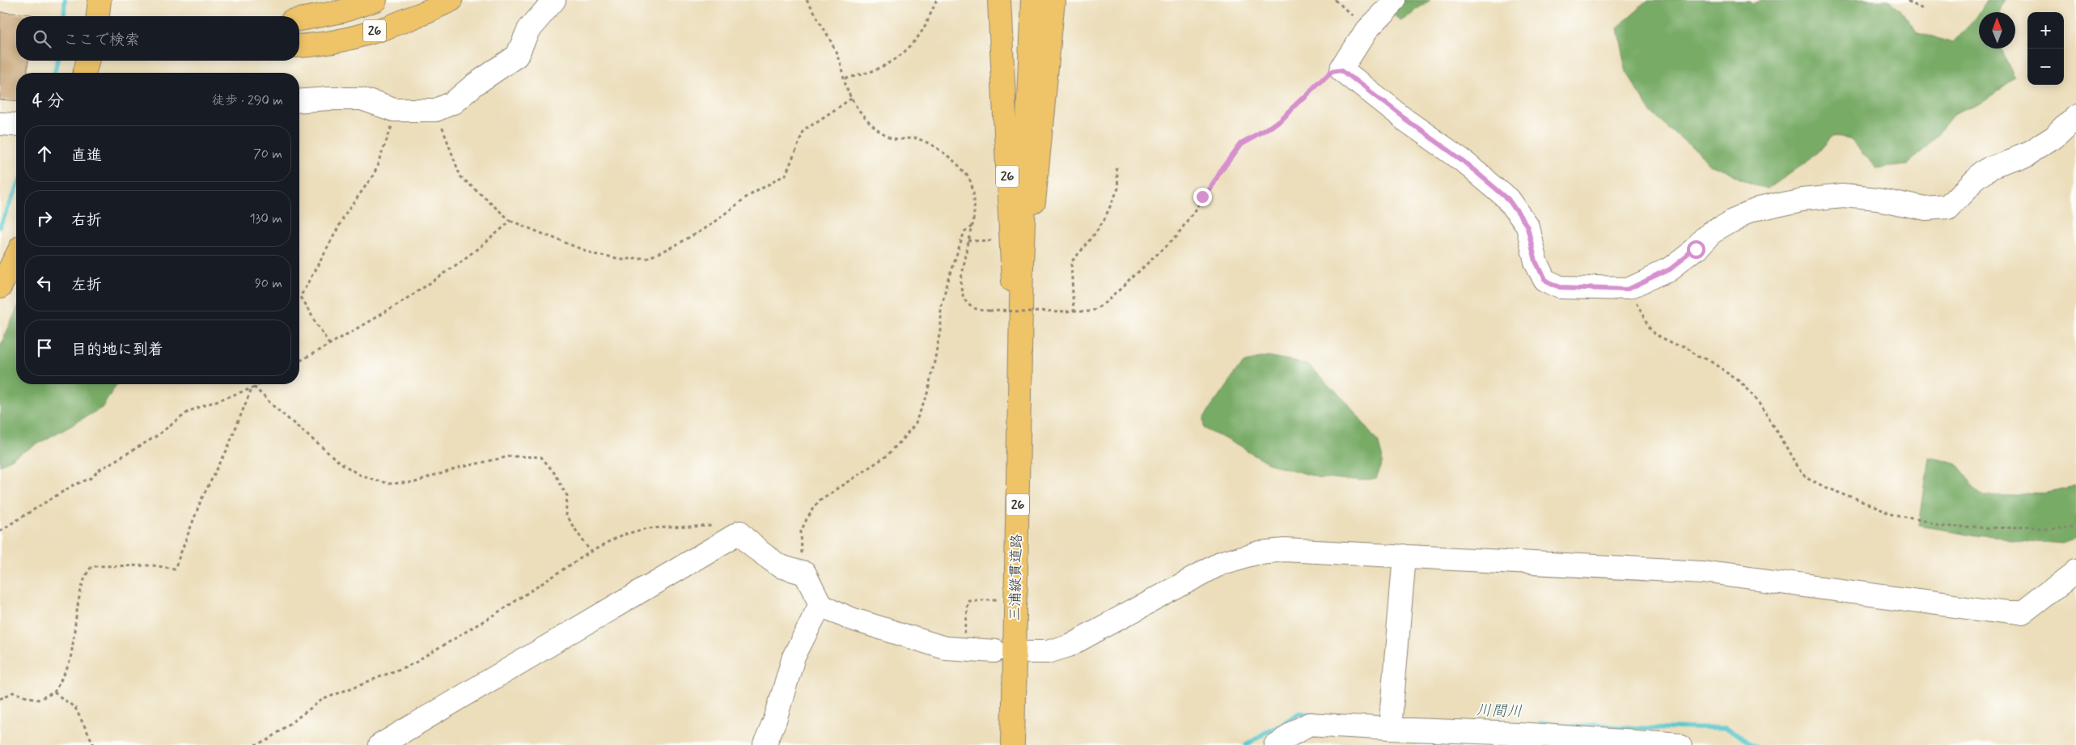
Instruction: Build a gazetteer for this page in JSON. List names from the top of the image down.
{
  "streets": {
    "main road": ["26", "三浦縦貫道路"]
  },
  "crossings": [
    ["26", "三浦縦貫道路"]
  ],
  "water": ["川間川"],
  "north": "top",
  "page": {
    "map_buttons": ["+", "−"],
    "search": "ここで検索",
    "heading": ["4 分", "徒歩 · 290 m"],
    "list": [
      ["直進", "70 m"],
      ["右折", "130 m"],
      ["左折", "90 m"],
      "目的地に到着"
    ]
  }
}
